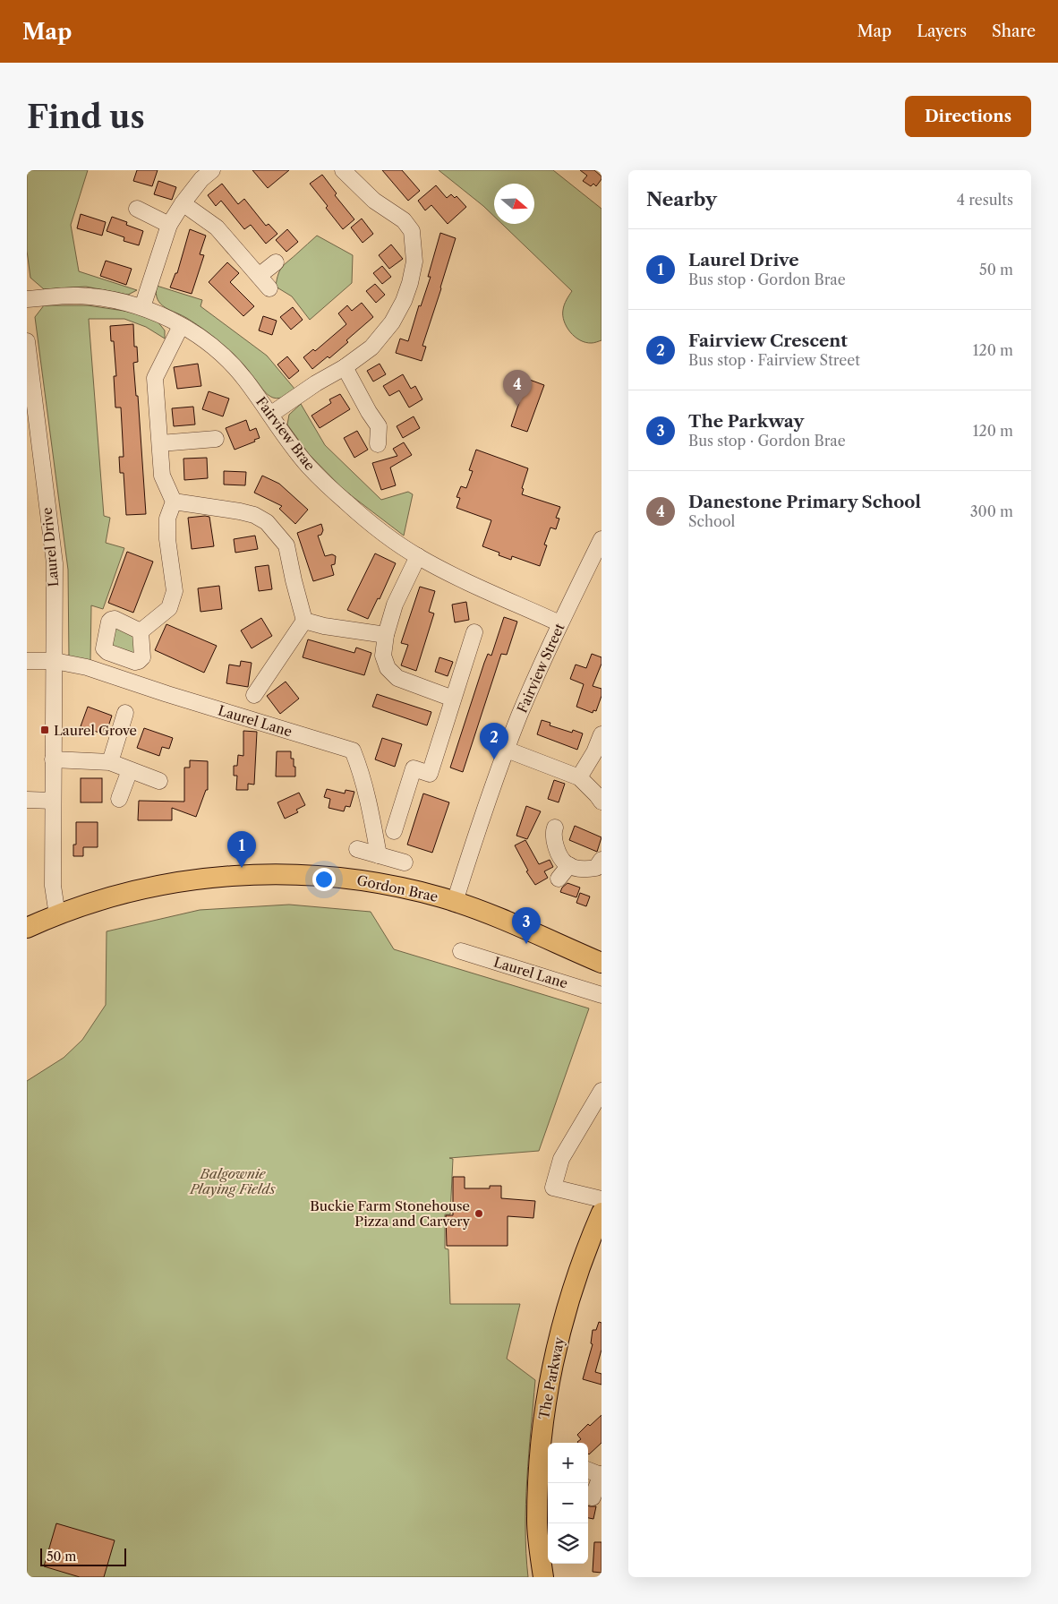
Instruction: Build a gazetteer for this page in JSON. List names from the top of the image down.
{
  "streets": {
    "main road": ["Gordon Brae", "The Parkway"],
    "street": [
      "Fairview Brae",
      "Laurel Drive",
      "Fairview Street",
      "Laurel Lane"
    ]
  },
  "crossings": [
    ["Fairview Brae", "Fairview Street"],
    ["Laurel Drive", "Laurel Lane"],
    ["Laurel Drive", "Gordon Brae"],
    ["Fairview Street", "Gordon Brae"]
  ],
  "parks": ["Balgownie Playing Fields"],
  "places": {
    "transit": ["Laurel Grove"],
    "other": ["Buckie Farm Stonehouse Pizza and Carvery"]
  },
  "scale_bar": "50 m",
  "north": "right",
  "page": {
    "header": "Map",
    "nav": ["Map", "Layers", "Share"],
    "buttons": "Directions",
    "title": "Find us",
    "heading": ["Nearby", "4 results"],
    "list": [
      {
        "mark": "1",
        "name": "Laurel Drive",
        "note": "Bus stop · Gordon Brae",
        "value": "50 m"
      },
      {
        "mark": "2",
        "name": "Fairview Crescent",
        "note": "Bus stop · Fairview Street",
        "value": "120 m"
      },
      {
        "mark": "3",
        "name": "The Parkway",
        "note": "Bus stop · Gordon Brae",
        "value": "120 m"
      },
      {
        "mark": "4",
        "name": "Danestone Primary School",
        "note": "School",
        "value": "300 m"
      }
    ],
    "pins": [
      "4",
      "2",
      "1",
      "3"
    ],
    "map_buttons": ["+", "−"],
    "scale": "50 m"
  }
}
